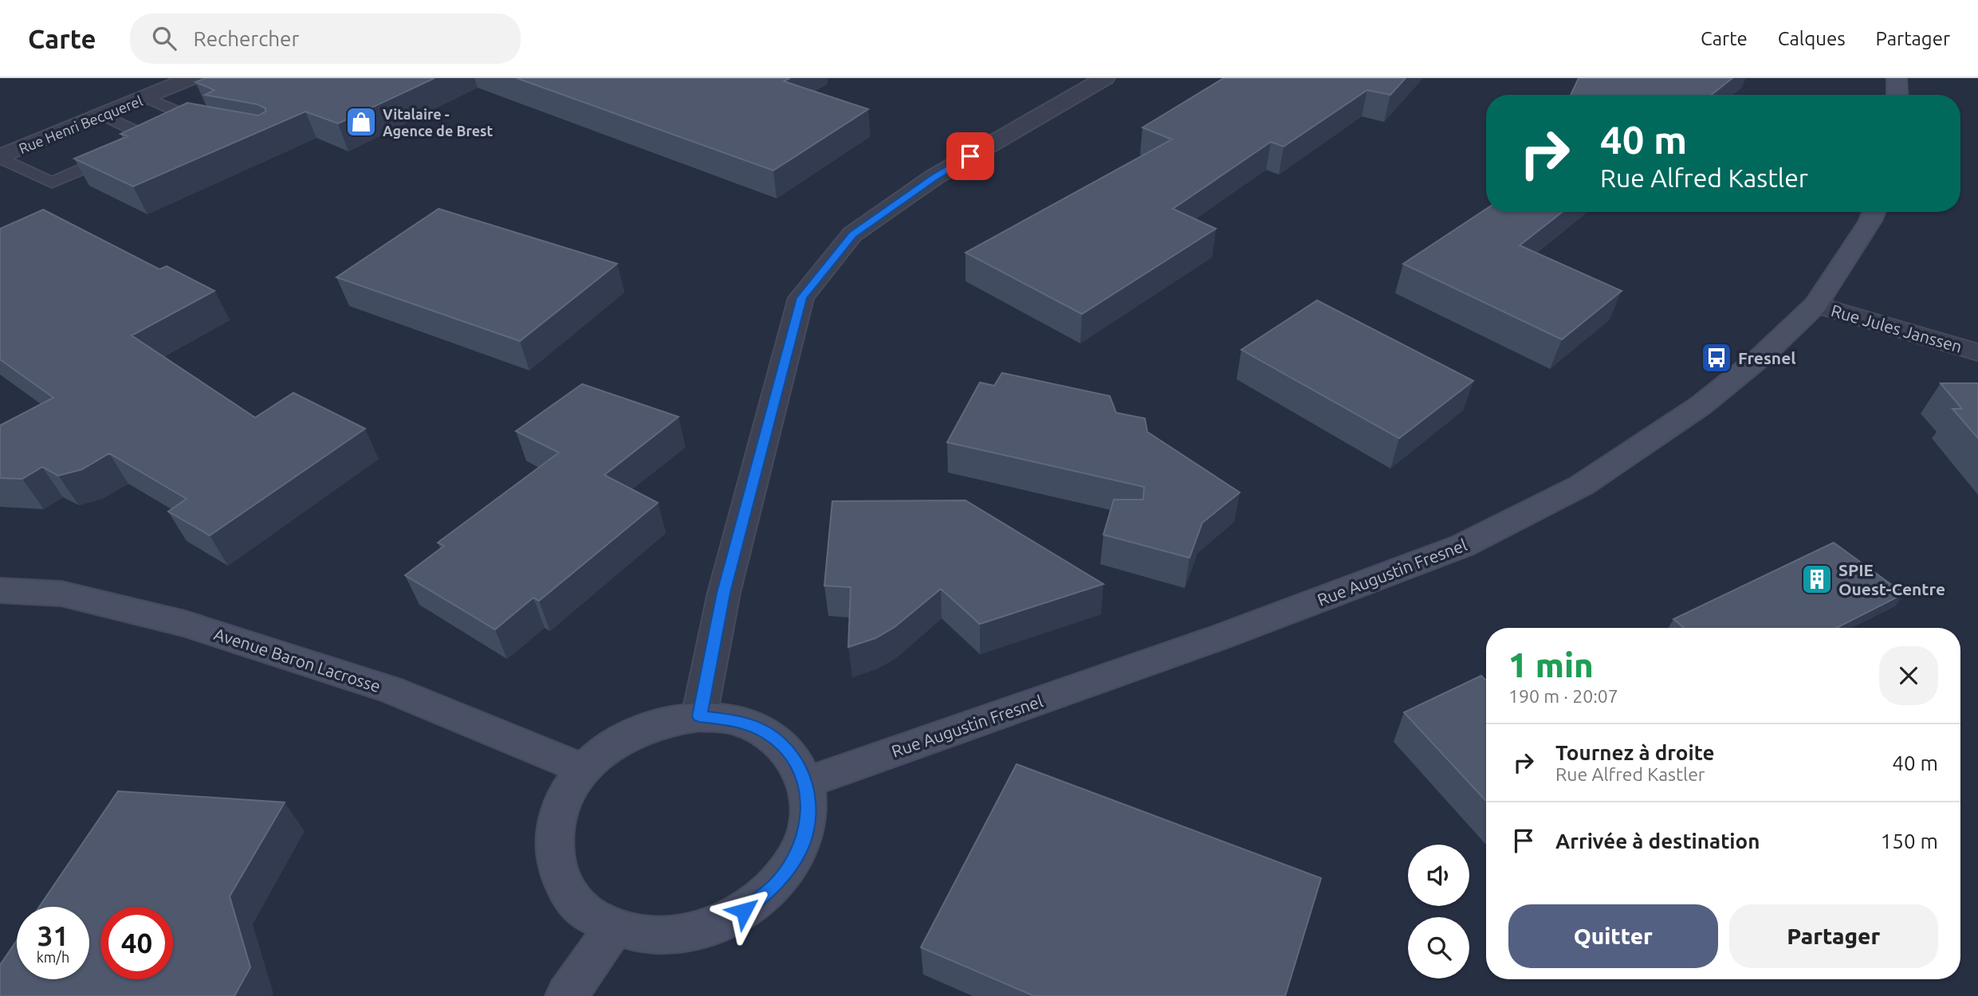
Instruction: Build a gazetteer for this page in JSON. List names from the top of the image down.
{
  "streets": {
    "street": [
      "Rue Henri Becquerel",
      "Rue Jules Janssen",
      "Rue Augustin Fresnel",
      "Avenue Baron Lacrosse"
    ]
  },
  "crossings": [
    ["Rue Jules Janssen", "Rue Augustin Fresnel"]
  ],
  "places": {
    "shop": ["Vitalaire - Agence de Brest"],
    "bus stop": ["Fresnel"],
    "building": ["SPIE Ouest-Centre"]
  },
  "page": {
    "header": "Carte",
    "search": "Rechercher",
    "nav": ["Carte", "Calques", "Partager"],
    "turn": ["40 m", "Rue Alfred Kastler"],
    "heading": ["1 min", "190 m · 20:07"],
    "list": [
      {
        "name": "Tournez à droite",
        "note": "Rue Alfred Kastler",
        "value": "40 m"
      },
      {
        "name": "Arrivée à destination",
        "value": "150 m"
      }
    ],
    "buttons": ["Quitter", "Partager"],
    "speed": "31 km/h",
    "limit": "40"
  }
}
